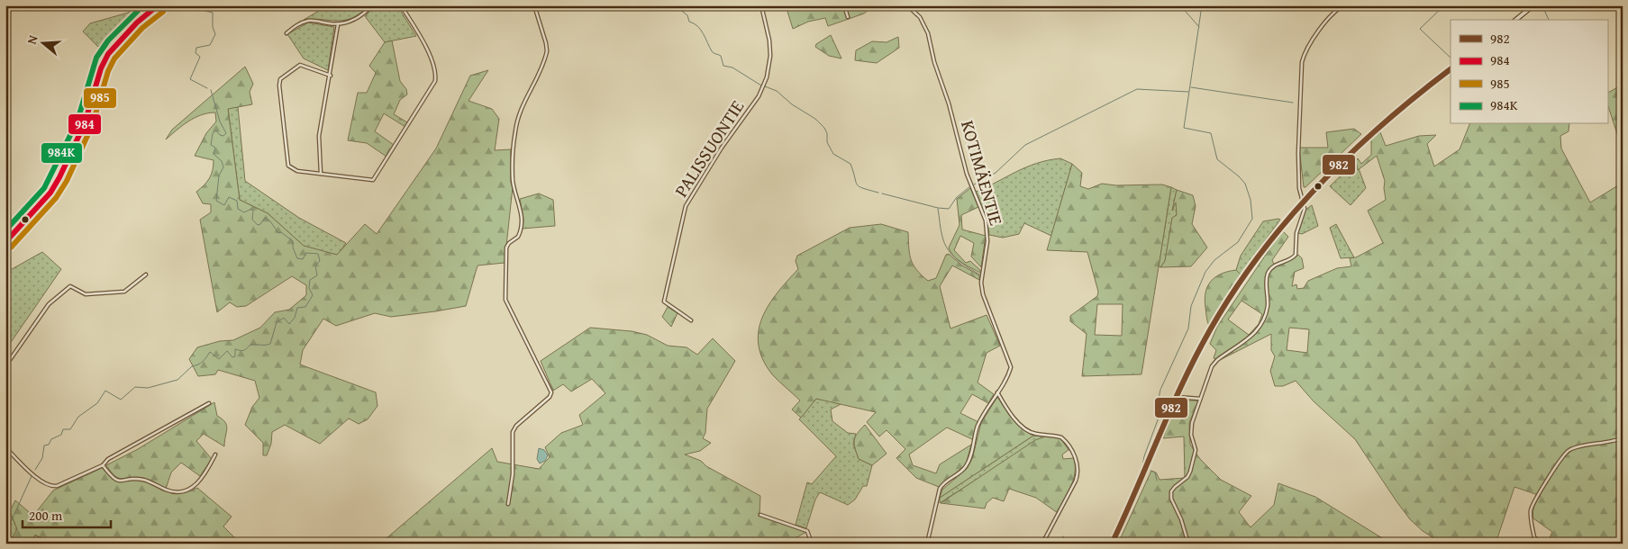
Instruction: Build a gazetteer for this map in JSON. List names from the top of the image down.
{
  "streets": {
    "street": ["PALISSUONTIE", "KOTIMÄENTIE"]
  },
  "lines": [
    "transit line 984",
    "transit line 984K",
    "transit line 985",
    "transit line 982"
  ],
  "legend": [
    "982",
    "984",
    "985",
    "984K"
  ],
  "scale_bar": "200 m",
  "north": "left"
}
